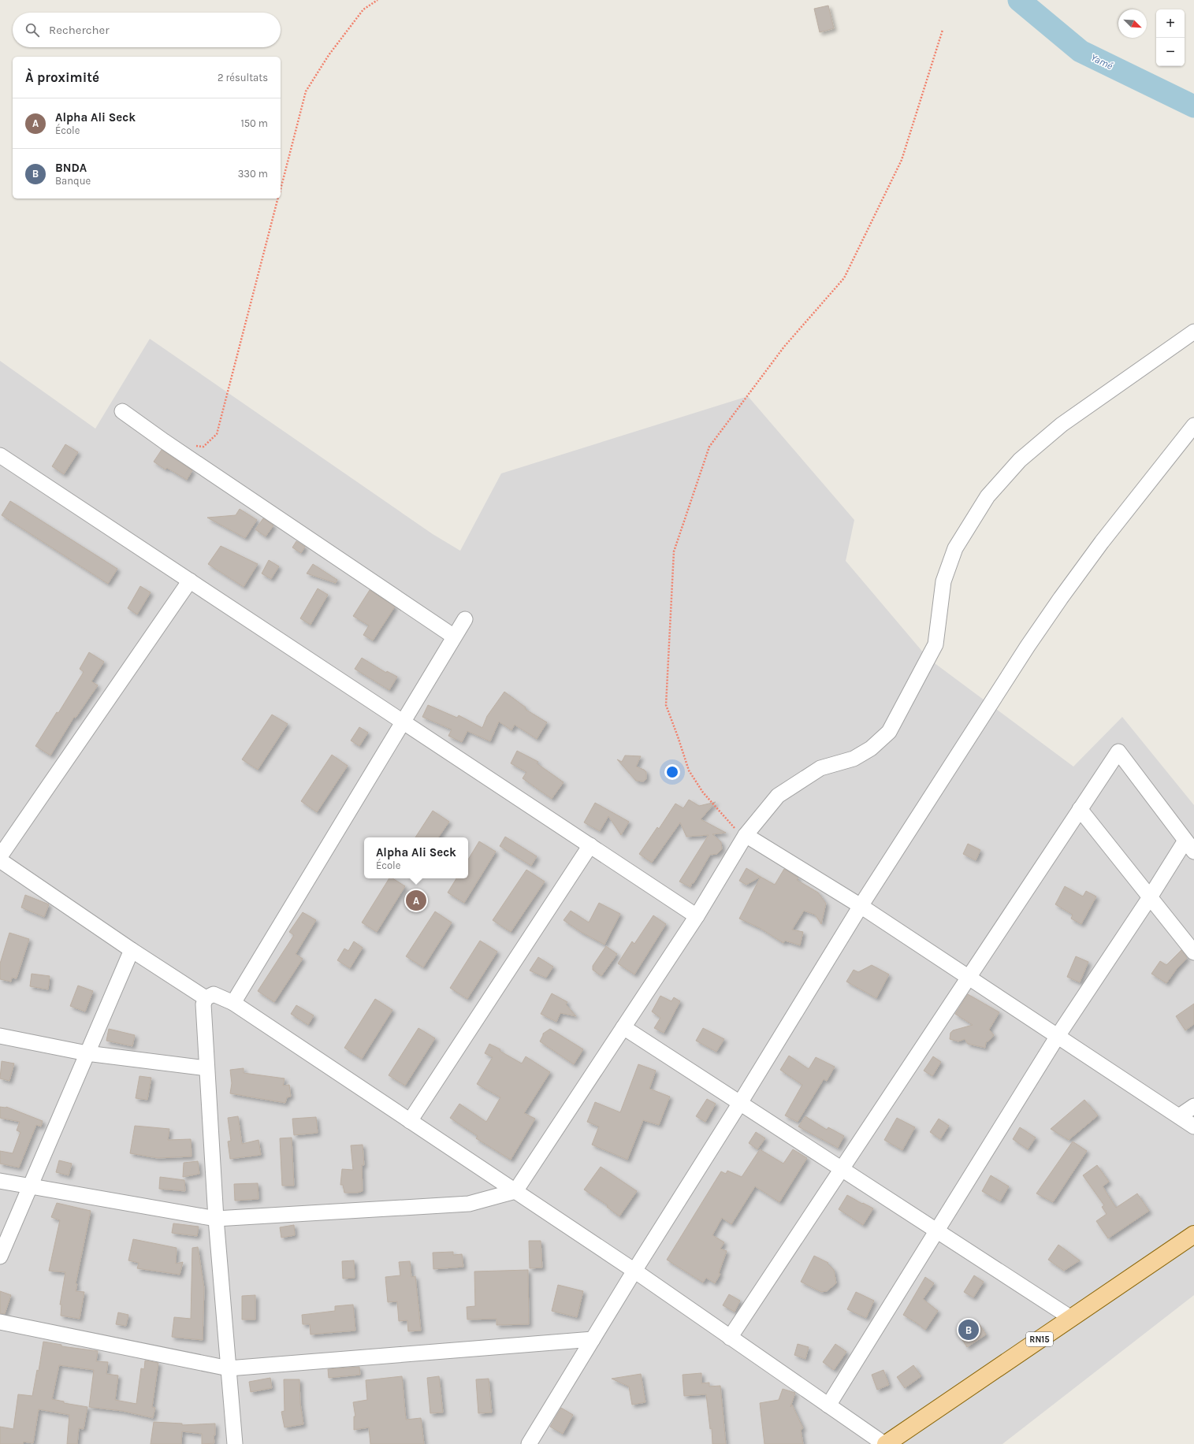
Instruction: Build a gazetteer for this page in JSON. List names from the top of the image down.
{
  "streets": {
    "main road": ["RN15"]
  },
  "water": ["Yamé"],
  "north": "bottom right",
  "page": {
    "map_buttons": ["+", "−"],
    "search": "Rechercher",
    "heading": ["À proximité", "2 résultats"],
    "list": [
      {
        "mark": "A",
        "name": "Alpha Ali Seck",
        "note": "École",
        "value": "150 m"
      },
      {
        "mark": "B",
        "name": "BNDA",
        "note": "Banque",
        "value": "330 m"
      }
    ],
    "popup": ["Alpha Ali Seck", "École"],
    "pins": ["A", "B"]
  }
}
